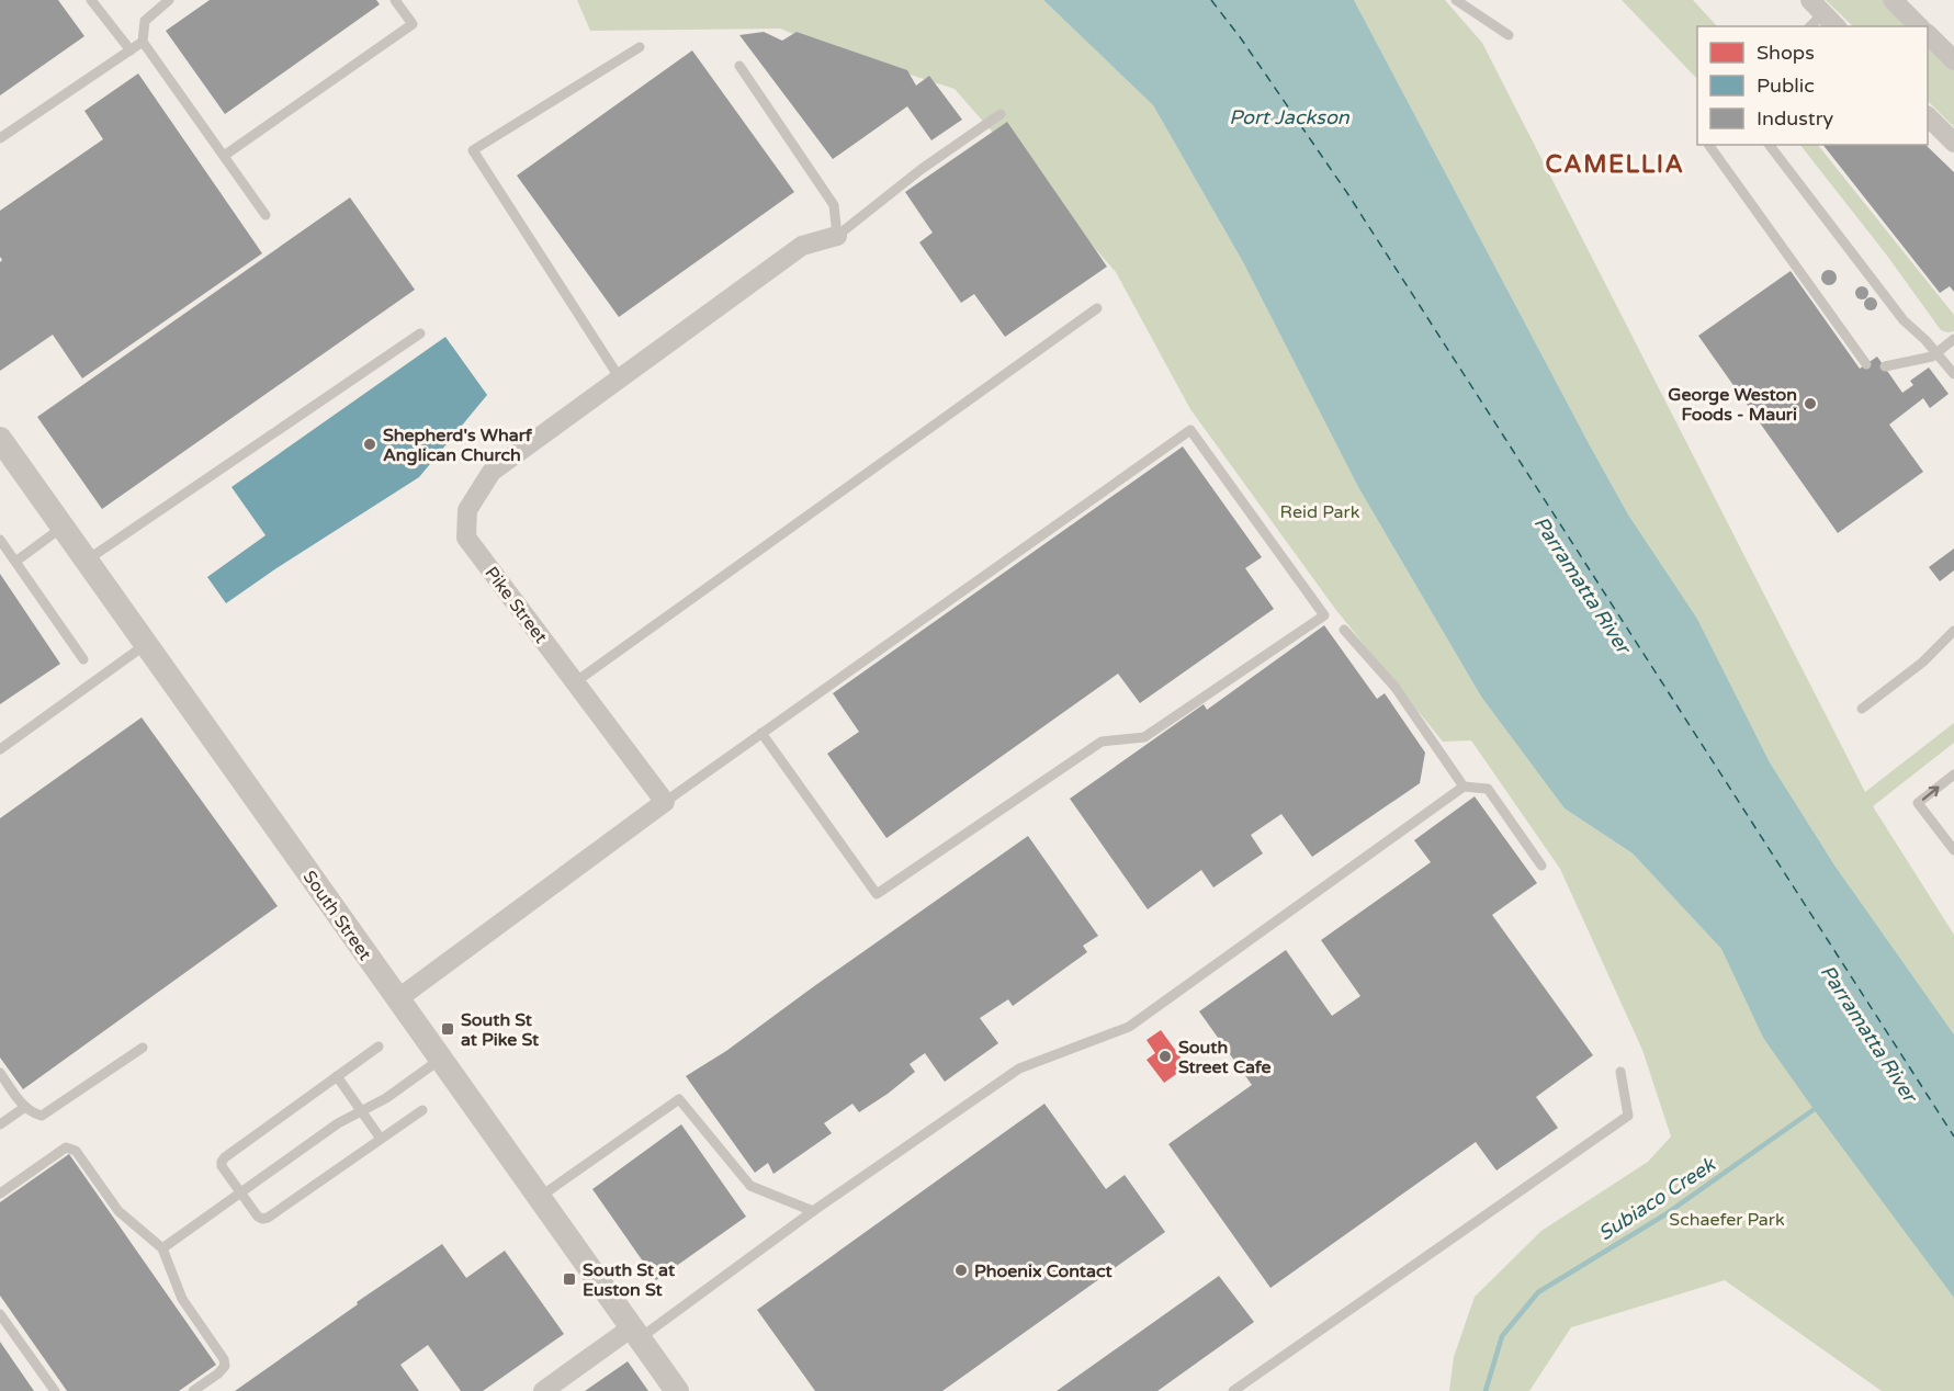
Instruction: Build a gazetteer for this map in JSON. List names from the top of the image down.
{
  "streets": {
    "street": ["Pike Street", "South Street"]
  },
  "districts": ["CAMELLIA"],
  "water": ["Port Jackson", "Parramatta River", "Subiaco Creek"],
  "parks": ["Reid Park", "Schaefer Park"],
  "places": {
    "other": [
      "George Weston Foods - Mauri",
      "Shepherd's Wharf Anglican Church",
      "South Street Cafe",
      "Phoenix Contact"
    ],
    "transit": ["South St at Pike St", "South St at Euston St"]
  },
  "legend": ["Shops", "Public", "Industry"]
}
